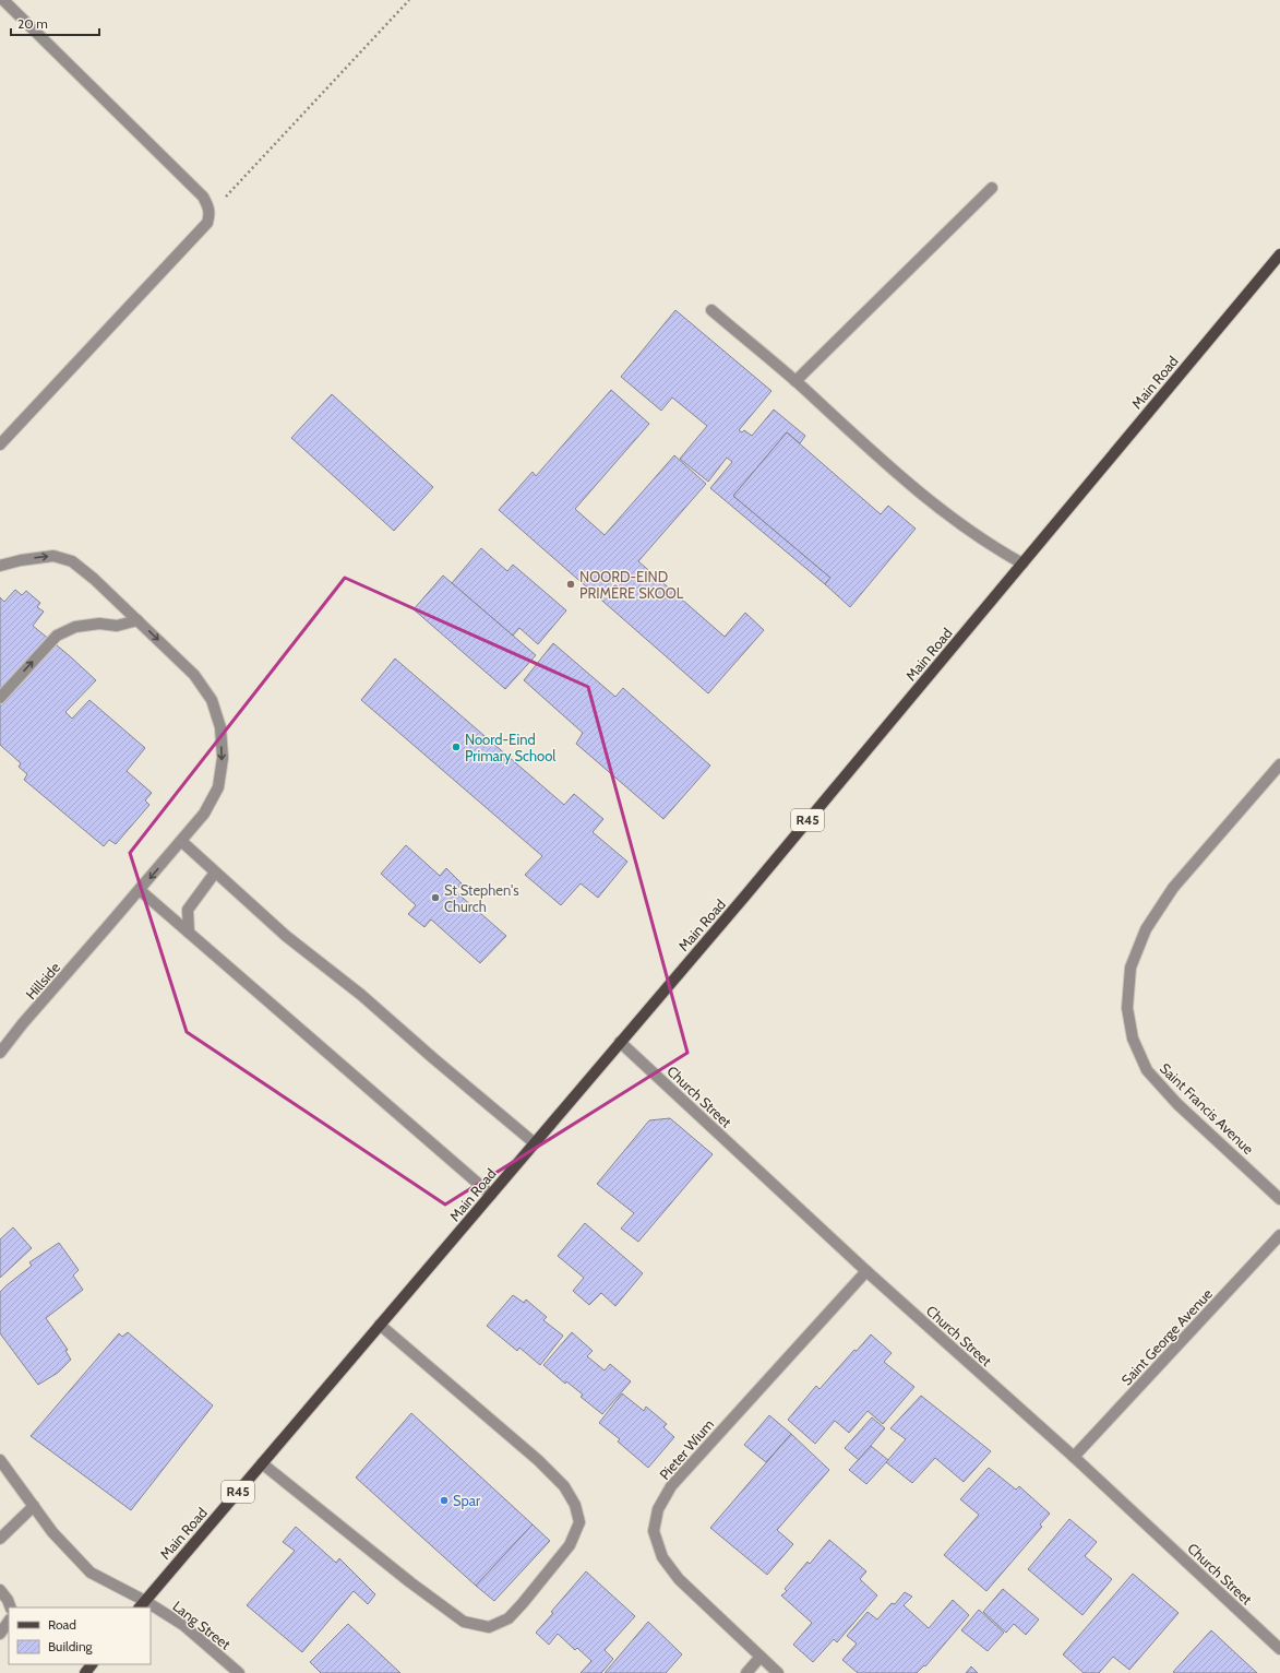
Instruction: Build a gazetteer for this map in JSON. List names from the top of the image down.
{
  "streets": {
    "main road": ["Main Road", "R45"],
    "street": [
      "Hillside",
      "Church Street",
      "Saint Francis Avenue",
      "Saint George Avenue",
      "Pieter Wium",
      "Lang Street"
    ]
  },
  "crossings": [
    ["Main Road", "Church Street"],
    ["Main Road", "Lang Street"],
    ["Church Street", "Saint George Avenue"],
    ["Church Street", "Pieter Wium"]
  ],
  "places": [
    "NOORD-EIND PRIMÊRE SKOOL",
    "Noord-Eind Primary School",
    "St Stephen's Church",
    "Spar"
  ],
  "legend": ["Road", "Building"],
  "scale_bar": "20 m"
}
